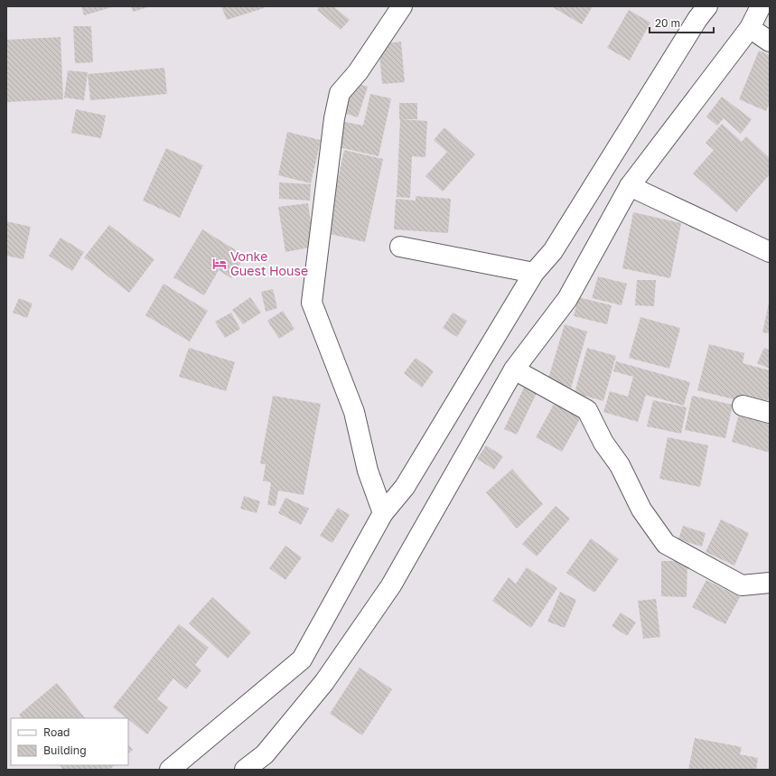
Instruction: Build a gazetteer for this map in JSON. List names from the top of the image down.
{
  "places": {
    "hotel": ["Vonke Guest House"]
  },
  "legend": ["Road", "Building"],
  "scale_bar": "20 m"
}
